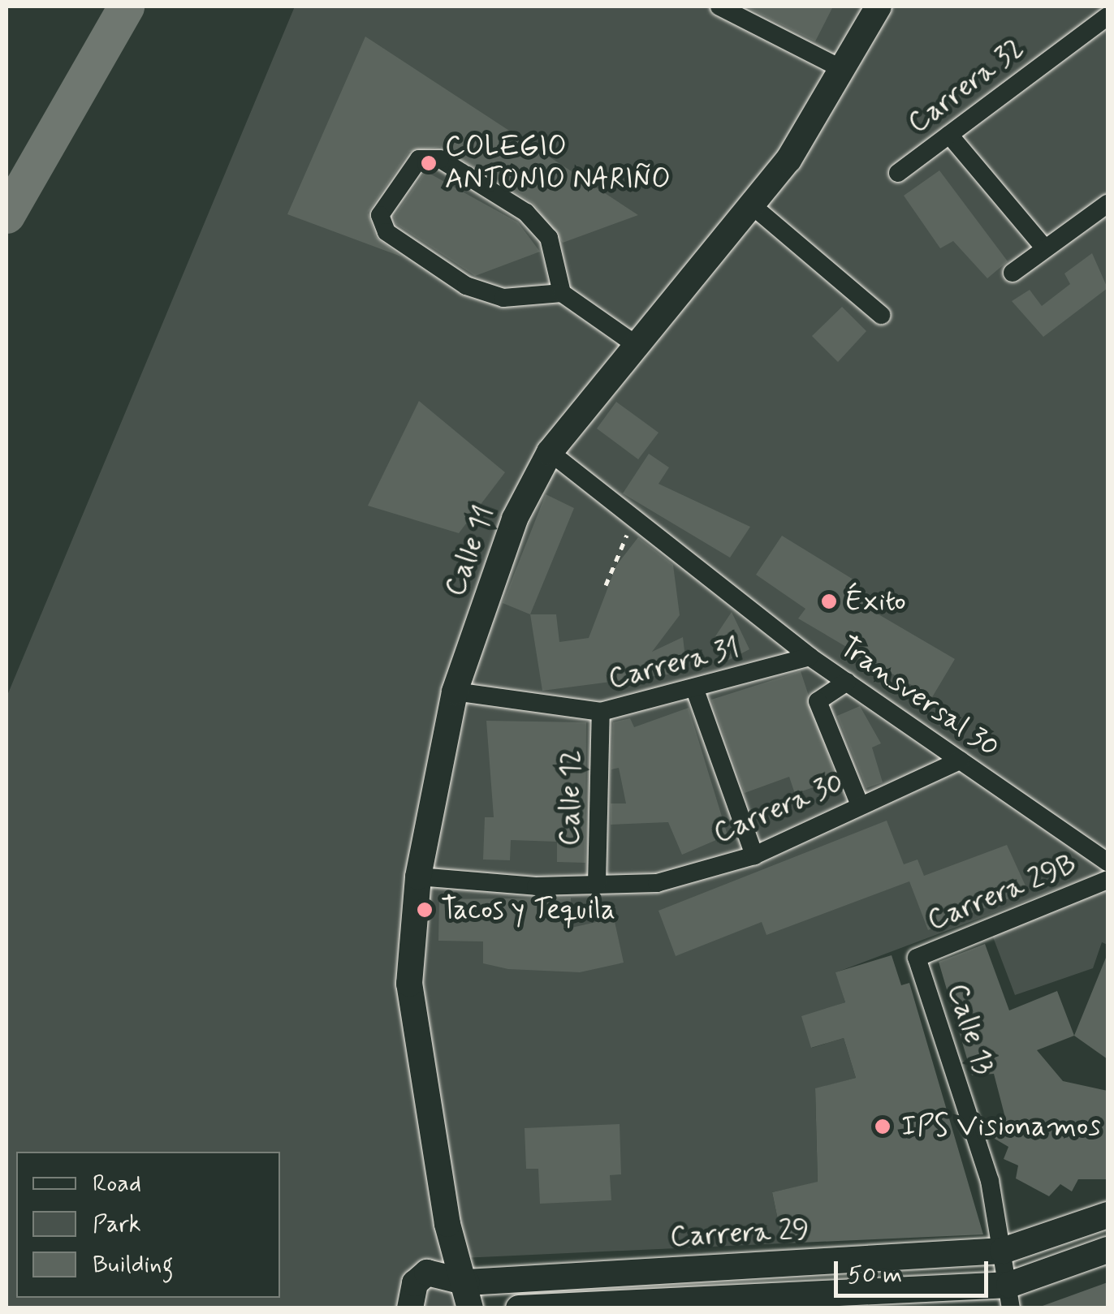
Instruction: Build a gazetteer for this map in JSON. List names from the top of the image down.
{
  "streets": {
    "main road": ["Calle 11", "Carrera 29"],
    "street": [
      "Carrera 32",
      "Carrera 31",
      "Transversal 30",
      "Calle 12",
      "Carrera 30",
      "Carrera 29B",
      "Calle 13"
    ]
  },
  "crossings": [
    ["Calle 11", "Carrera 31"],
    ["Calle 11", "Transversal 30"],
    ["Calle 11", "Carrera 30"],
    ["Calle 11", "Carrera 29"],
    ["Carrera 31", "Transversal 30"],
    ["Carrera 31", "Calle 12"],
    ["Transversal 30", "Carrera 30"],
    ["Calle 12", "Carrera 30"],
    ["Carrera 29B", "Calle 13"],
    ["Calle 13", "Carrera 29"]
  ],
  "places": [
    "COLEGIO ANTONIO NARIÑO",
    "Éxito",
    "Tacos y Tequila",
    "IPS Visionamos"
  ],
  "legend": ["Road", "Park", "Building"],
  "scale_bar": "50 m"
}
